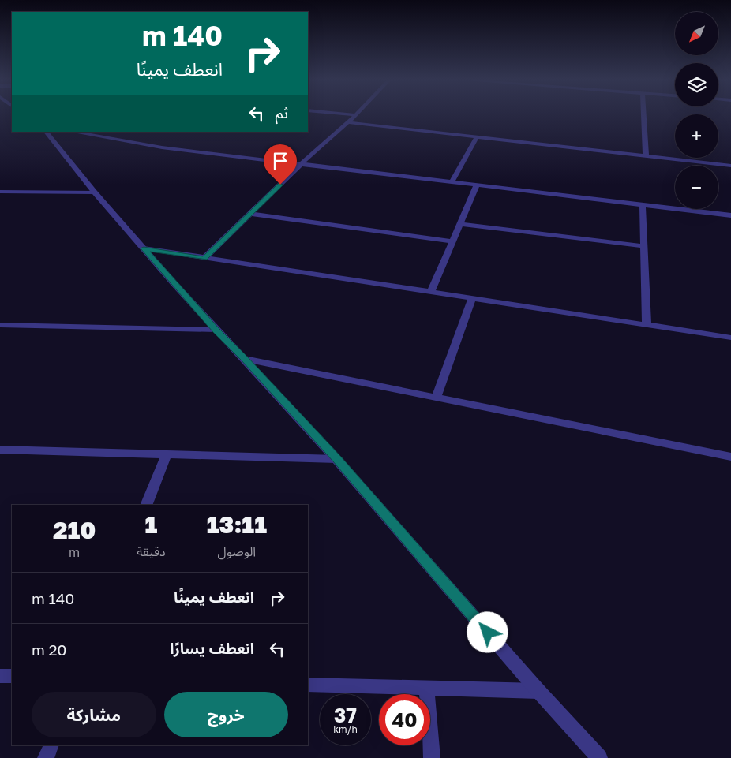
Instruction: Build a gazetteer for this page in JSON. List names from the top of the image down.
{
  "north": "bottom left",
  "page": {
    "map_buttons": ["+", "−"],
    "turn": ["140 m", "انعطف يمينًا"],
    "then": "ثم",
    "eta": [
      "13:11",
      "الوصول",
      "1",
      "دقيقة",
      "210",
      "m"
    ],
    "list": [
      {
        "name": "انعطف يمينًا",
        "value": "140 m"
      },
      {
        "name": "انعطف يسارًا",
        "value": "20 m"
      }
    ],
    "buttons": ["خروج", "مشاركة"],
    "speed": "37 km/h",
    "limit": "40"
  }
}
